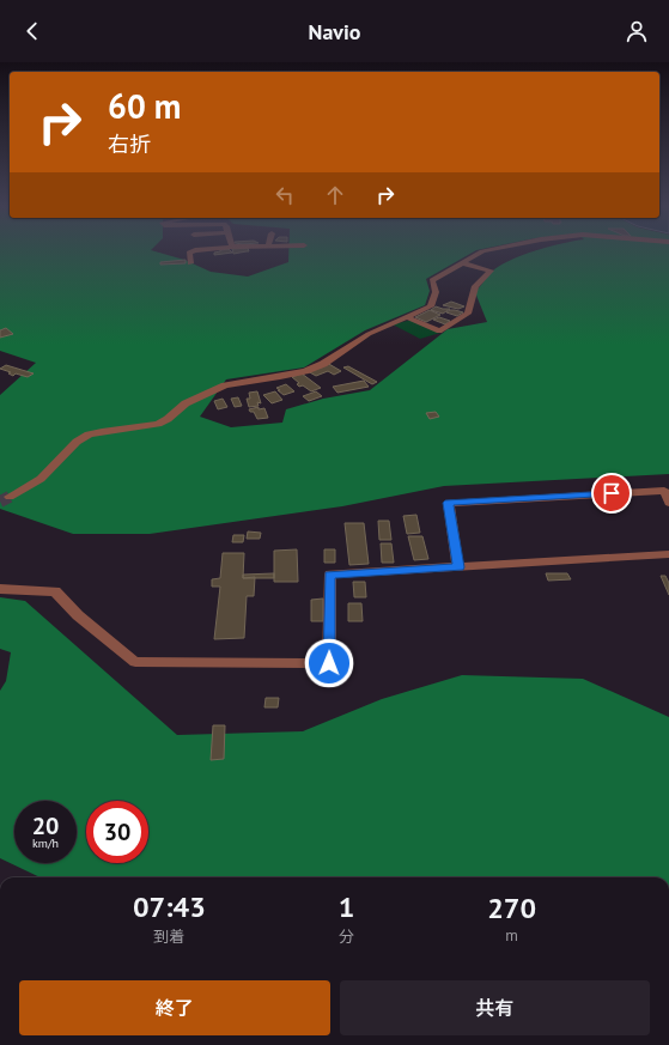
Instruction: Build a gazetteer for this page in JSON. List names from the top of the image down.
{
  "page": {
    "header": "Navio",
    "turn": ["60 m", "右折"],
    "speed": "20 km/h",
    "limit": "30",
    "eta": [
      "07:43",
      "到着",
      "1",
      "分",
      "270",
      "m"
    ],
    "buttons": ["終了", "共有"]
  }
}
